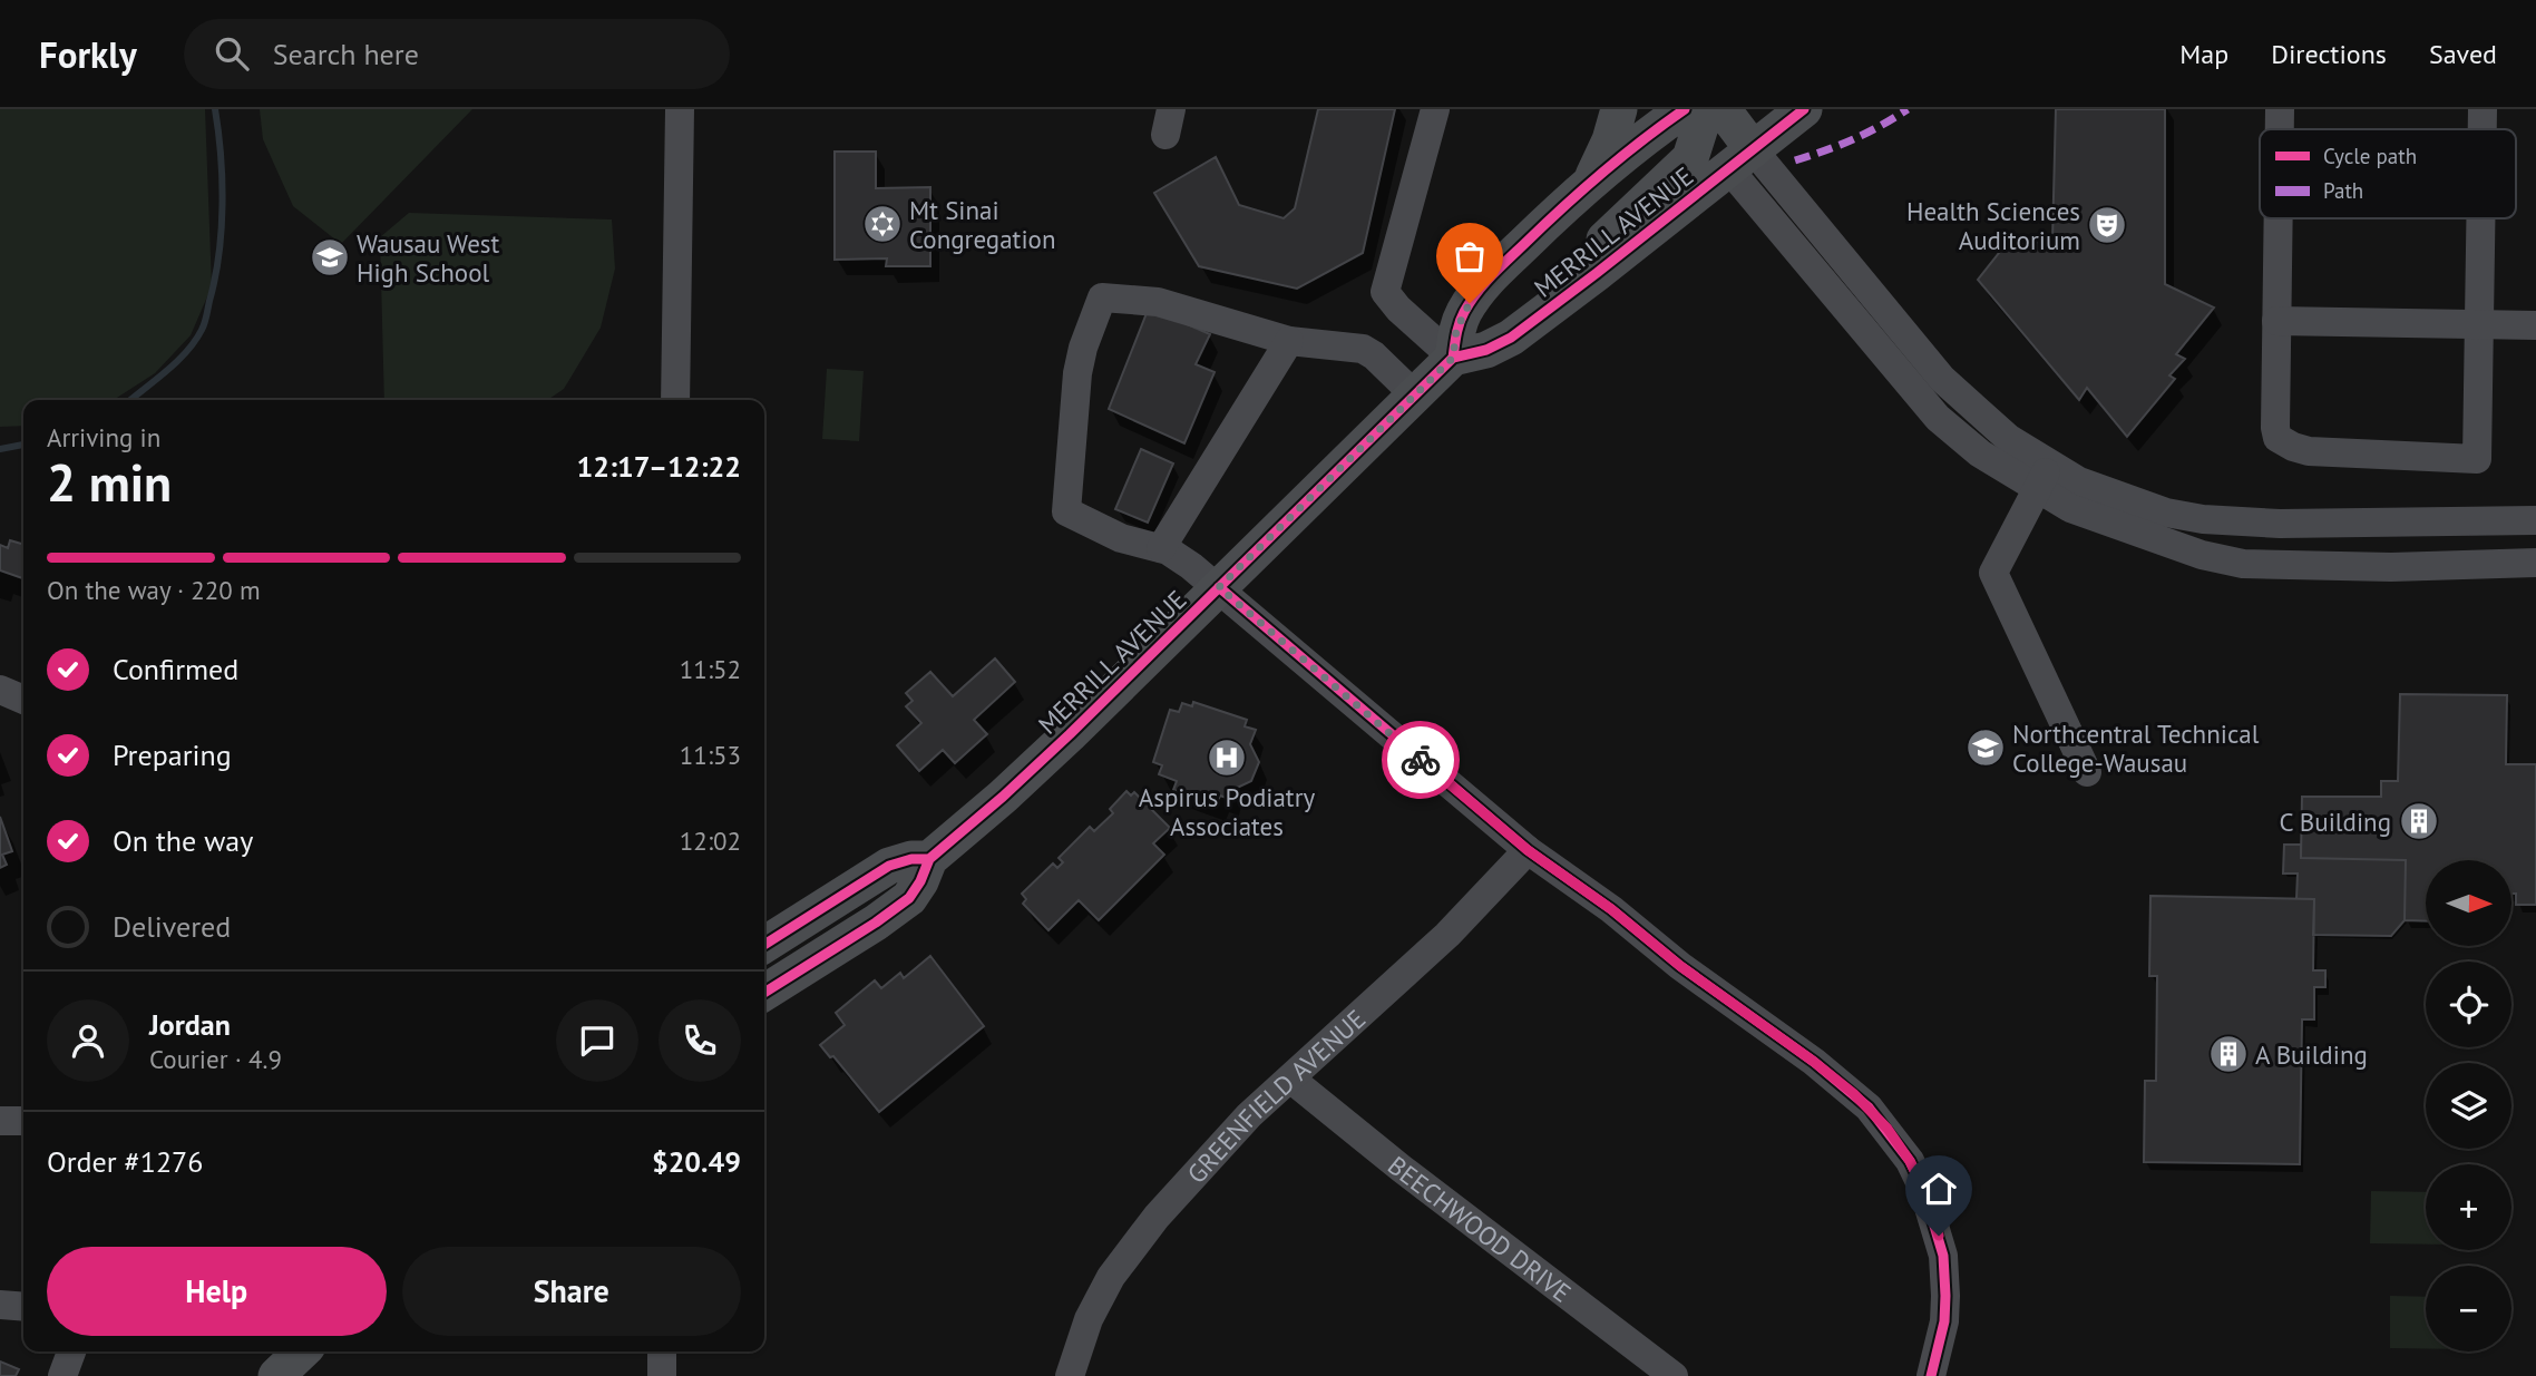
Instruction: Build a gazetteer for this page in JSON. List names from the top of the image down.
{
  "streets": {
    "main road": ["MERRILL AVENUE"],
    "street": ["GREENFIELD AVENUE", "BEECHWOOD DRIVE"]
  },
  "crossings": [
    ["GREENFIELD AVENUE", "BEECHWOOD DRIVE"]
  ],
  "places": {
    "synagogue": ["Mt Sinai Congregation"],
    "theatre": ["Health Sciences Auditorium"],
    "school or university": ["Wausau West High School", "Northcentral Technical College-Wausau"],
    "hospital": ["Aspirus Podiatry Associates"],
    "building": ["C Building", "A Building"]
  },
  "legend": ["Cycle path", "Path"],
  "north": "right",
  "page": {
    "header": "Forkly",
    "search": "Search here",
    "nav": ["Map", "Directions", "Saved"],
    "heading": ["2 min", "Arriving in", "12:17–12:22"],
    "panel": [
      "Jordan",
      "Courier · 4.9",
      "Order #1276",
      "$20.49"
    ],
    "bar": "On the way · 220 m",
    "list": [
      ["Confirmed", "11:52"],
      ["Preparing", "11:53"],
      ["On the way", "12:02"],
      "Delivered"
    ],
    "map_buttons": ["+", "−"],
    "buttons": ["Help", "Share"]
  }
}
